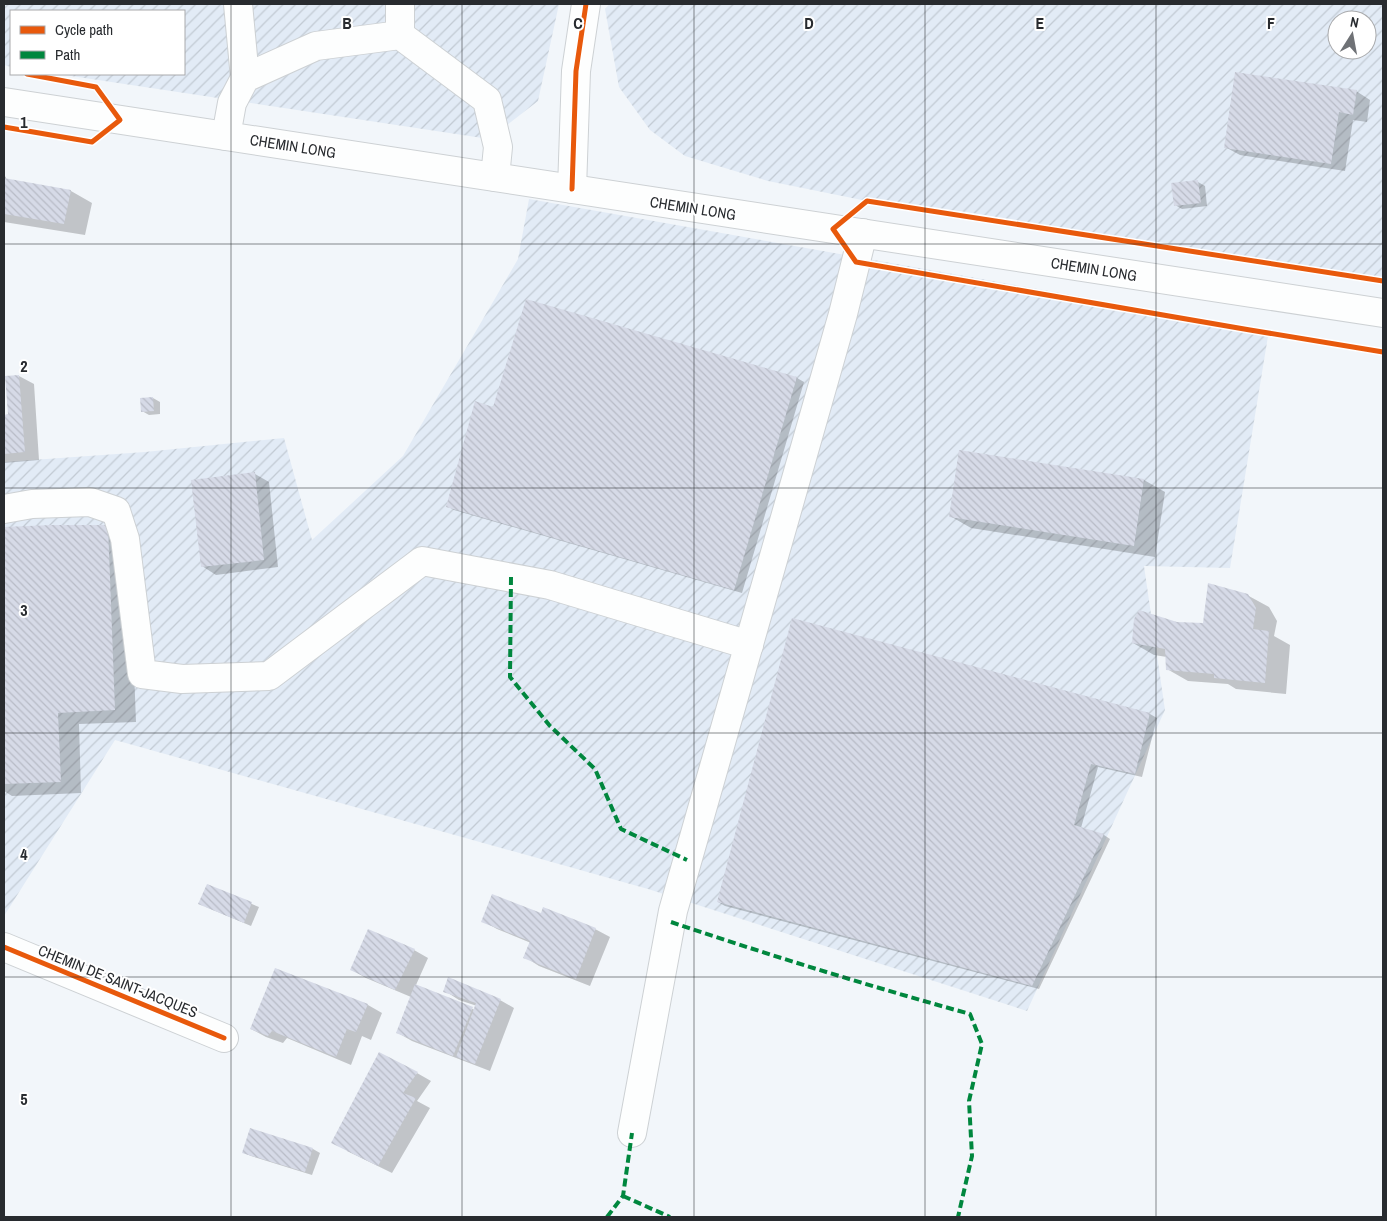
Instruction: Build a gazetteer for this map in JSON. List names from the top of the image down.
{
  "streets": {
    "main road": ["CHEMIN LONG", "CHEMIN DE SAINT-JACQUES"]
  },
  "legend": ["Cycle path", "Path"],
  "north": "top",
  "grid": {
    "columns": [
      "B",
      "C",
      "D",
      "E",
      "F"
    ],
    "rows": [
      "1",
      "2",
      "3",
      "4",
      "5"
    ]
  }
}
